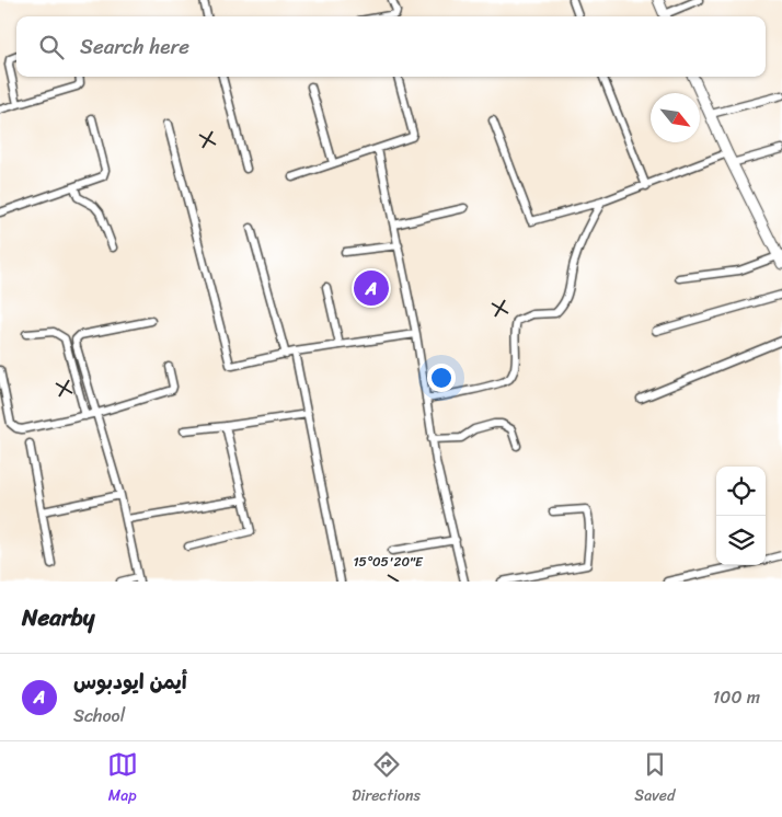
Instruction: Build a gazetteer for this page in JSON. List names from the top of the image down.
{
  "north": "bottom right",
  "page": {
    "search": "Search here",
    "pins": "A",
    "heading": "Nearby",
    "list": [
      {
        "mark": "A",
        "name": "أيمن ايودبوس",
        "note": "School",
        "value": "100 m"
      }
    ],
    "nav": ["Map", "Directions", "Saved"]
  },
  "coordinates": ["15°05'20\"E"]
}
